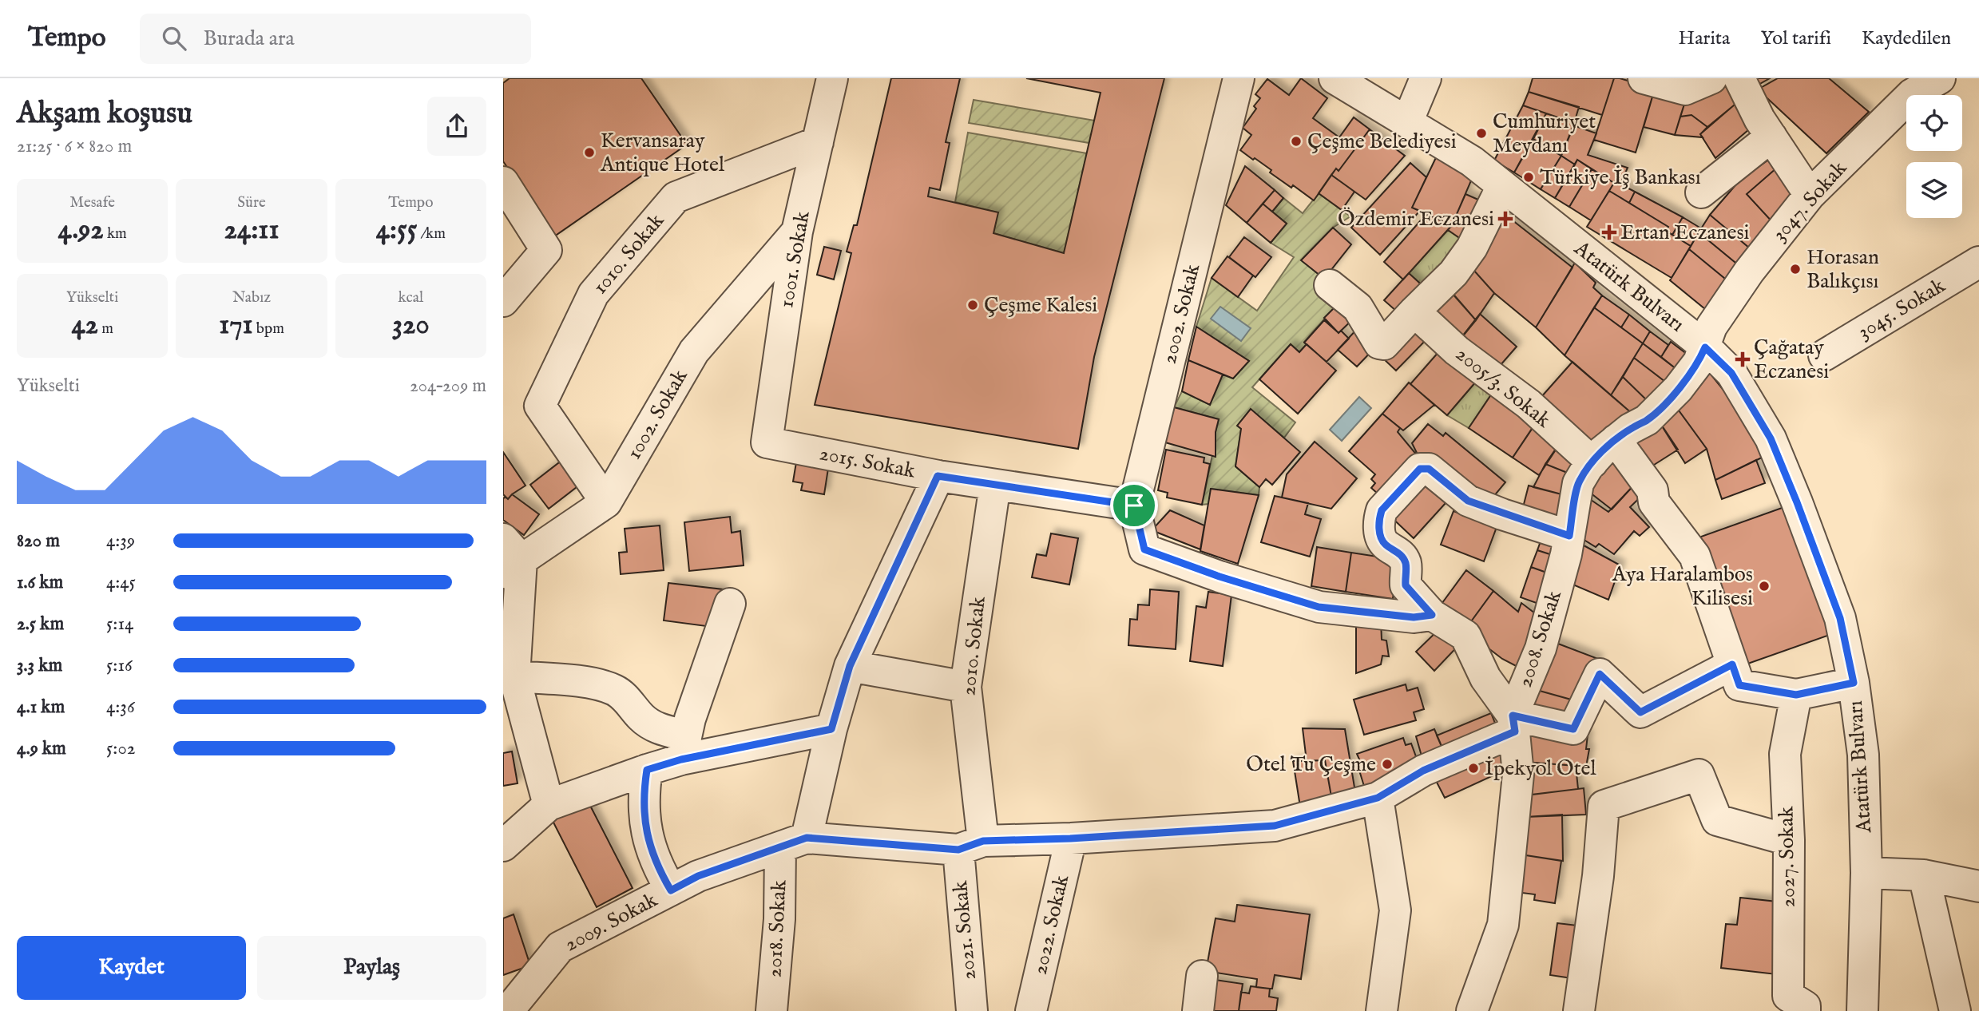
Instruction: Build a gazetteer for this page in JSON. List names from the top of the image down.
{
  "streets": {
    "street": [
      "3047. Sokak",
      "1010. Sokak",
      "1001. Sokak",
      "Atatürk Bulvarı",
      "3045. Sokak",
      "2002. Sokak",
      "2005/3. Sokak",
      "1002. Sokak",
      "2015. Sokak",
      "2008. Sokak",
      "2010. Sokak",
      "2027. Sokak",
      "2009. Sokak",
      "2022. Sokak",
      "2018. Sokak",
      "2021. Sokak"
    ]
  },
  "crossings": [
    ["3047. Sokak", "Atatürk Bulvarı"],
    ["3047. Sokak", "2008. Sokak"],
    ["1010. Sokak", "1001. Sokak"],
    ["1010. Sokak", "1002. Sokak"],
    ["1001. Sokak", "1002. Sokak"],
    ["1001. Sokak", "2015. Sokak"],
    ["Atatürk Bulvarı", "2008. Sokak"],
    ["2002. Sokak", "2015. Sokak"],
    ["2005/3. Sokak", "2008. Sokak"],
    ["2015. Sokak", "2010. Sokak"],
    ["2015. Sokak", "2018. Sokak"],
    ["2008. Sokak", "2009. Sokak"],
    ["2010. Sokak", "2009. Sokak"],
    ["2010. Sokak", "2021. Sokak"],
    ["2009. Sokak", "2022. Sokak"],
    ["2009. Sokak", "2018. Sokak"],
    ["2009. Sokak", "2021. Sokak"]
  ],
  "places": {
    "other": [
      "Cumhuriyet Meydanı",
      "Çeşme Belediyesi",
      "Kervansaray Antique Hotel",
      "Türkiye İş Bankası",
      "Horasan Balıkçısı",
      "Çeşme Kalesi",
      "Aya Haralambos Kilisesi",
      "Otel Tu Çeşme",
      "İpekyol Otel"
    ],
    "health": ["Özdemir Eczanesi", "Ertan Eczanesi", "Çağatay Eczanesi"]
  },
  "page": {
    "header": "Tempo",
    "search": "Burada ara",
    "nav": ["Harita", "Yol tarifi", "Kaydedilen"],
    "heading": ["Akşam koşusu", "21:25 · 6 × 820 m"],
    "stats": [
      ["Mesafe", "4.92 km"],
      ["Süre", "24:11"],
      ["Tempo", "4:55 /km"],
      ["Yükselti", "42 m"],
      ["Nabız", "171 bpm"],
      ["kcal", "320"]
    ],
    "chart": ["Yükselti", "204–209 m"],
    "list": [
      {
        "name": "820 m",
        "note": "4:39"
      },
      {
        "name": "1.6 km",
        "note": "4:45"
      },
      {
        "name": "2.5 km",
        "note": "5:14"
      },
      {
        "name": "3.3 km",
        "note": "5:16"
      },
      {
        "name": "4.1 km",
        "note": "4:36"
      },
      {
        "name": "4.9 km",
        "note": "5:02"
      }
    ],
    "buttons": ["Kaydet", "Paylaş"]
  }
}
